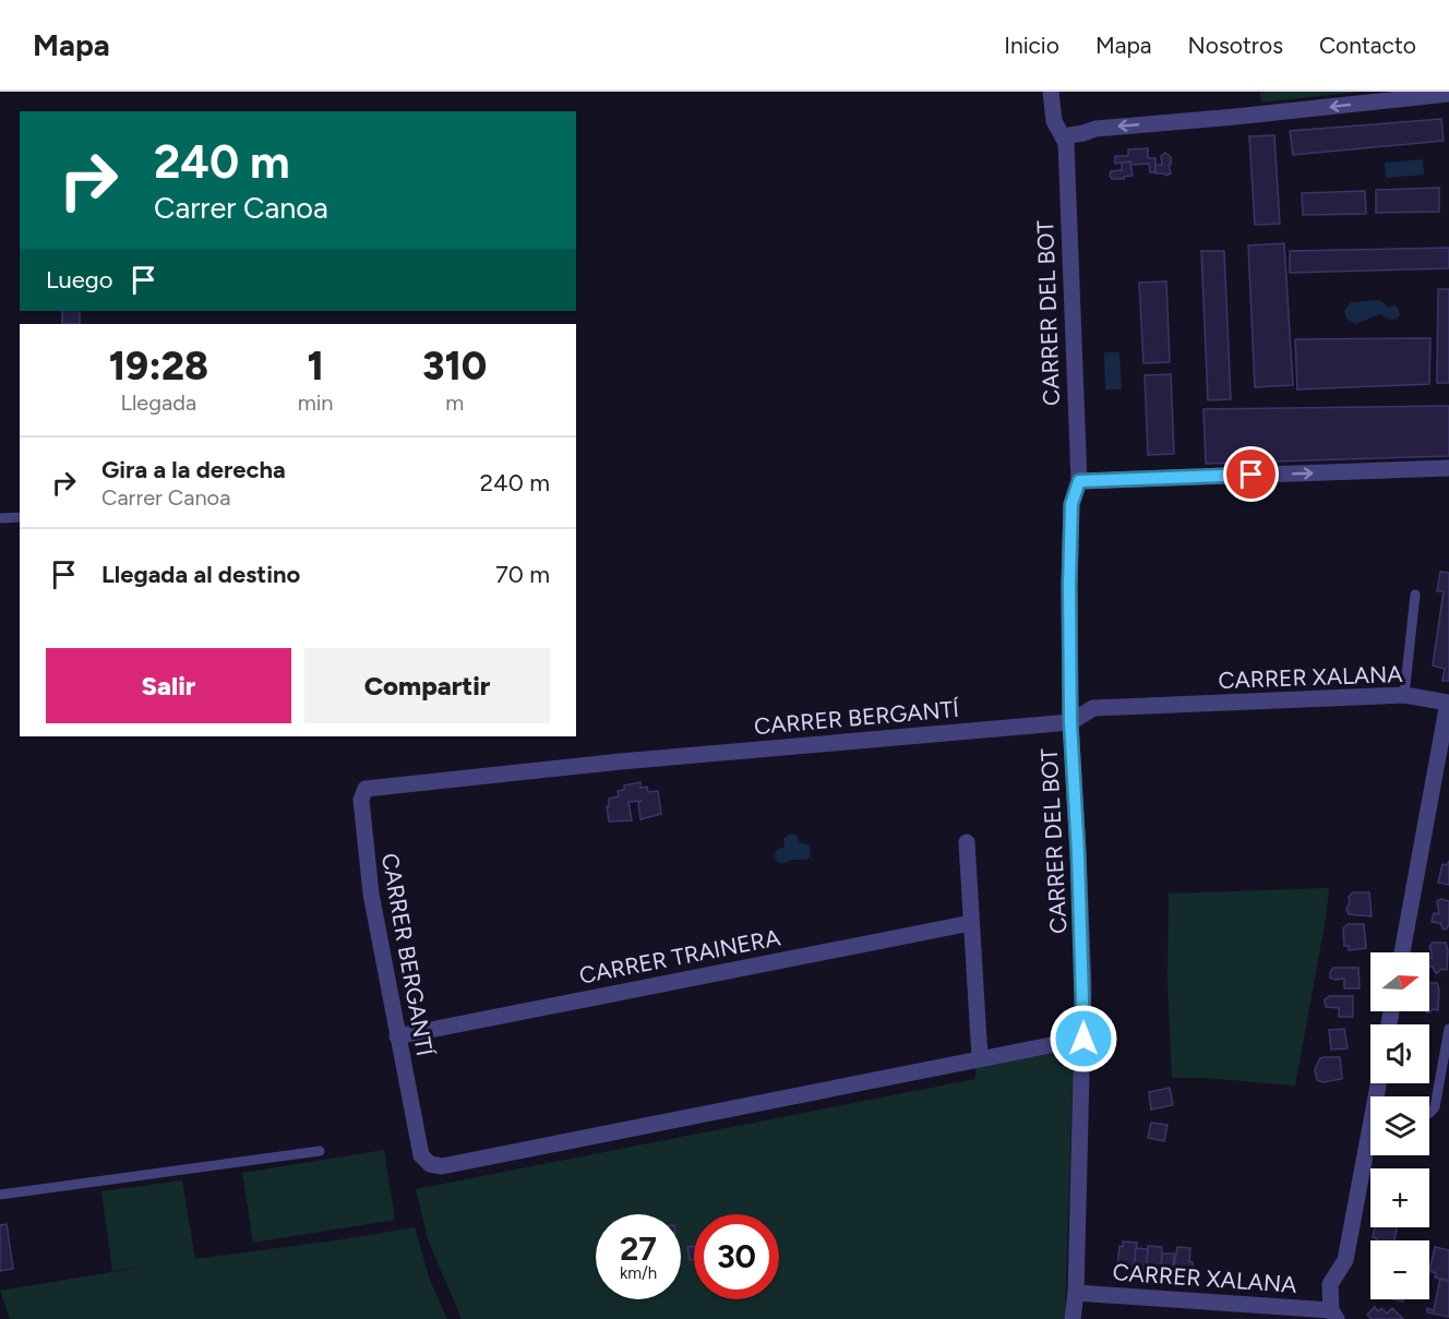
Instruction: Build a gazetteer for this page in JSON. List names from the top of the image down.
{
  "streets": {
    "street": [
      "CARRER DEL BOT",
      "CARRER XALANA",
      "CARRER BERGANTÍ",
      "CARRER TRAINERA"
    ]
  },
  "crossings": [
    ["CARRER DEL BOT", "CARRER XALANA"],
    ["CARRER DEL BOT", "CARRER BERGANTÍ"],
    ["CARRER XALANA", "CARRER BERGANTÍ"],
    ["CARRER BERGANTÍ", "CARRER TRAINERA"]
  ],
  "north": "right",
  "page": {
    "header": "Mapa",
    "nav": [
      "Inicio",
      "Mapa",
      "Nosotros",
      "Contacto"
    ],
    "turn": ["240 m", "Carrer Canoa"],
    "then": "Luego",
    "eta": [
      "19:28",
      "Llegada",
      "1",
      "min",
      "310",
      "m"
    ],
    "list": [
      {
        "name": "Gira a la derecha",
        "note": "Carrer Canoa",
        "value": "240 m"
      },
      {
        "name": "Llegada al destino",
        "value": "70 m"
      }
    ],
    "buttons": ["Salir", "Compartir"],
    "map_buttons": ["+", "−"],
    "speed": "27 km/h",
    "limit": "30"
  }
}
